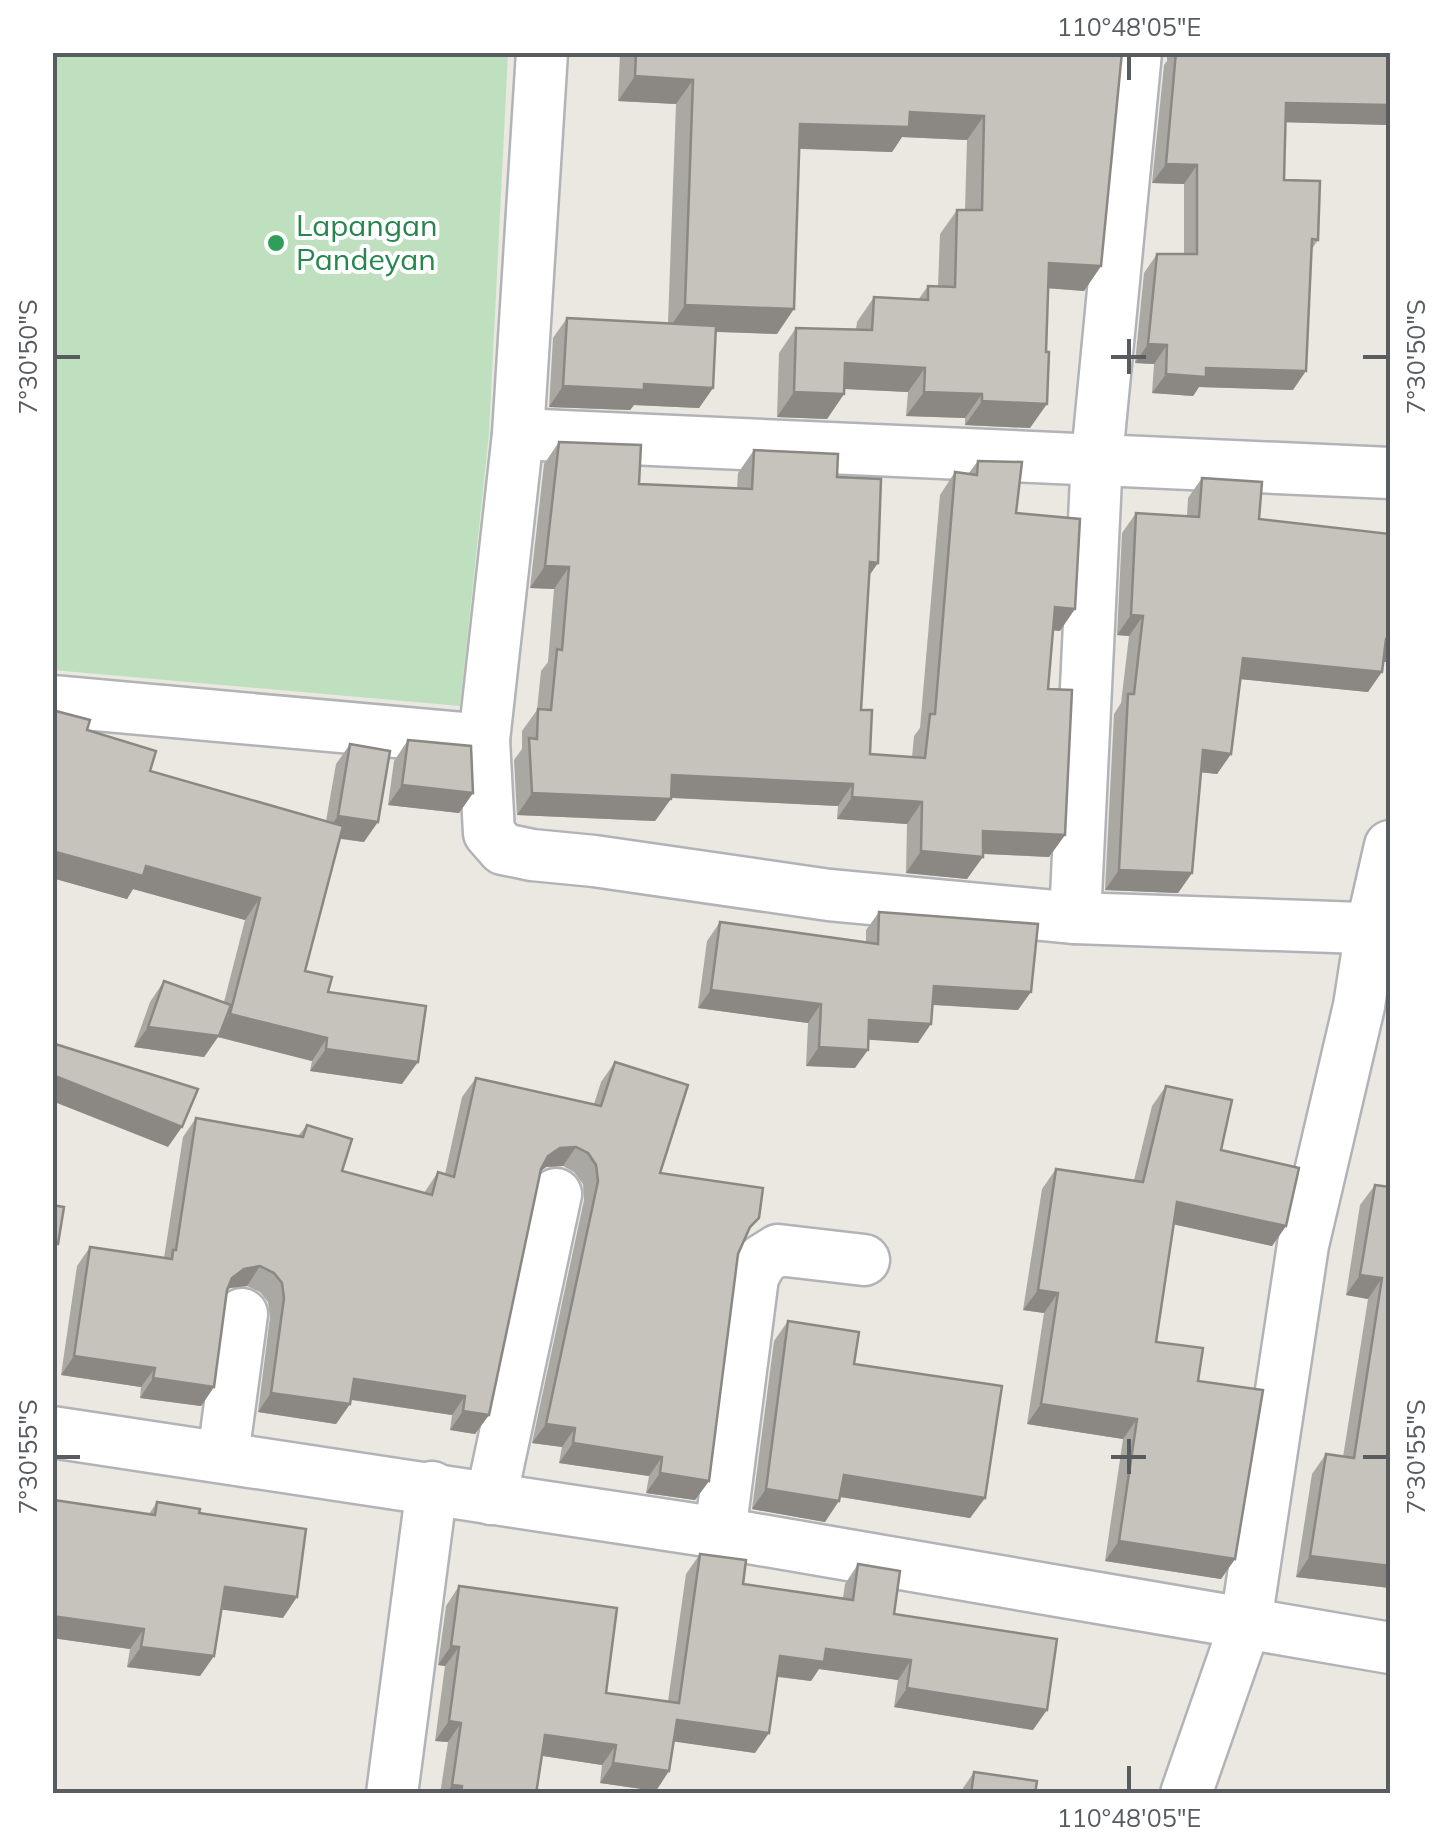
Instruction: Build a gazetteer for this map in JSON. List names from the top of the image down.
{
  "places": ["Lapangan Pandeyan"],
  "coordinates": ["110°48'05\"E", "7°30'50\"S", "7°30'55\"S"]
}
